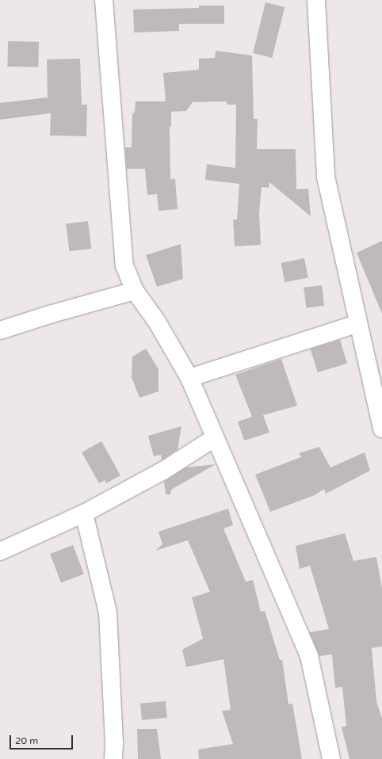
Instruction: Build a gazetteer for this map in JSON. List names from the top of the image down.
{
  "scale_bar": "20 m"
}
